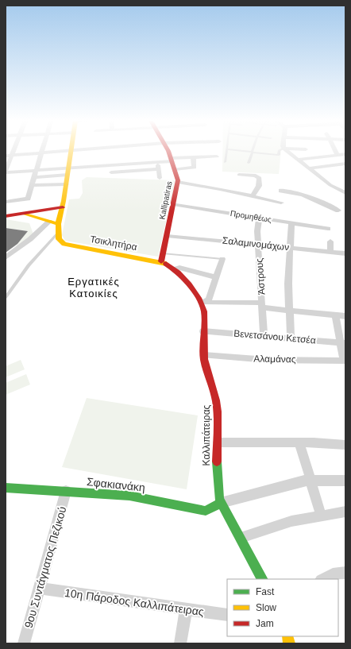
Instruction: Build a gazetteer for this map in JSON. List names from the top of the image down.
{
  "streets": {
    "street": [
      "Kallipatiras",
      "Προμηθέως",
      "Τσικλητήρα",
      "Σαλαμινομάχων",
      "Άστρους",
      "Βενετσάνου Κετσέα",
      "Αλαμάνας",
      "Καλλιπάτειρας",
      "Σφακιανάκη",
      "9ου Συντάγματος Πεζικού",
      "10η Πάροδος Καλλιπάτειρας"
    ]
  },
  "crossings": [
    ["Kallipatiras", "Προμηθέως"],
    ["Kallipatiras", "Τσικλητήρα"],
    ["Kallipatiras", "Σαλαμινομάχων"],
    ["Kallipatiras", "Καλλιπάτειρας"],
    ["Προμηθέως", "Άστρους"],
    ["Τσικλητήρα", "Καλλιπάτειρας"],
    ["Σαλαμινομάχων", "Άστρους"],
    ["Άστρους", "Βενετσάνου Κετσέα"],
    ["Βενετσάνου Κετσέα", "Καλλιπάτειρας"],
    ["Αλαμάνας", "Καλλιπάτειρας"],
    ["Καλλιπάτειρας", "Σφακιανάκη"],
    ["Σφακιανάκη", "9ου Συντάγματος Πεζικού"],
    ["9ου Συντάγματος Πεζικού", "10η Πάροδος Καλλιπάτειρας"]
  ],
  "districts": ["Εργατικές Κατοικίες"],
  "legend": ["Fast", "Slow", "Jam"]
}
